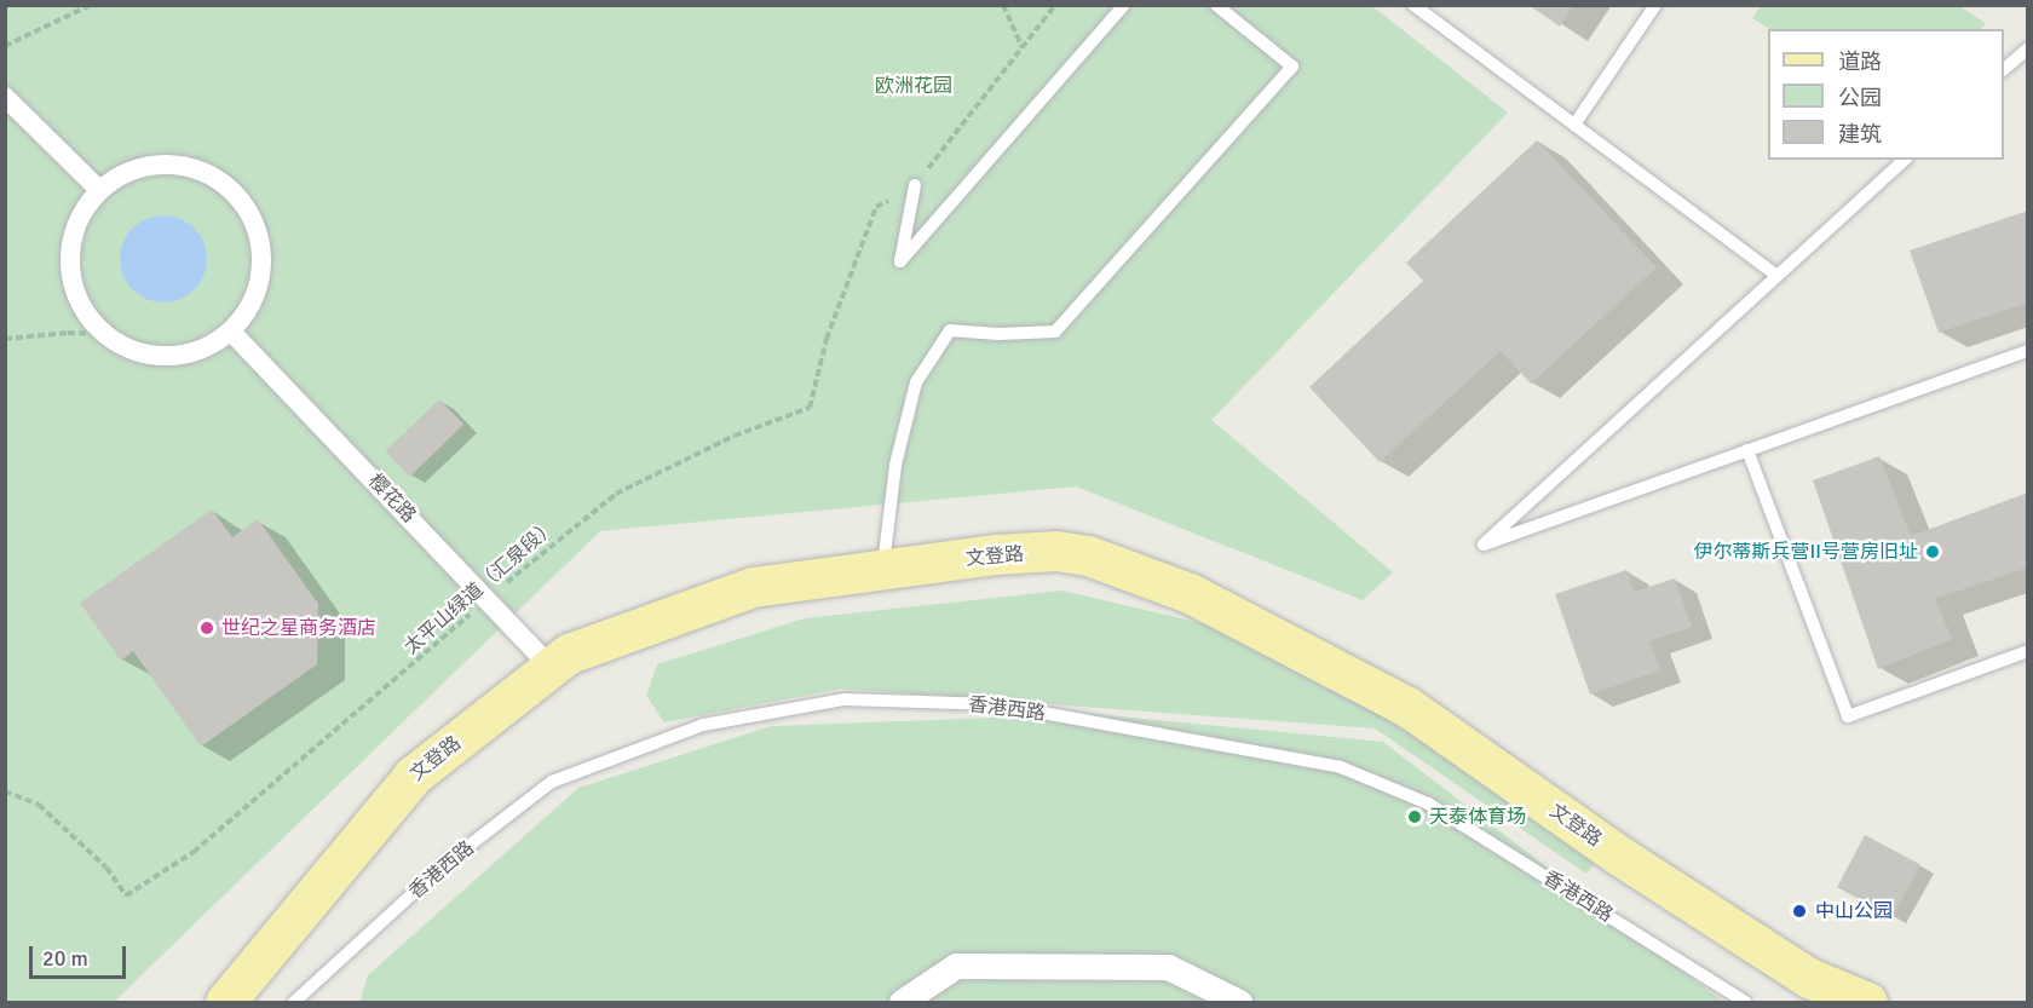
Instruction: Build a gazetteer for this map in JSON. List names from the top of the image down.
{
  "streets": {
    "main road": ["文登路"],
    "street": ["樱花路"],
    "lane": ["香港西路"],
    "path": ["太平山绿道（汇泉段）"]
  },
  "crossings": [
    ["樱花路", "文登路"],
    ["樱花路", "太平山绿道（汇泉段）"]
  ],
  "parks": ["欧洲花园"],
  "places": [
    "伊尔蒂斯兵营II号营房旧址",
    "世纪之星商务酒店",
    "天泰体育场",
    "中山公园"
  ],
  "legend": ["道路", "公园", "建筑"],
  "scale_bar": "20 m"
}
